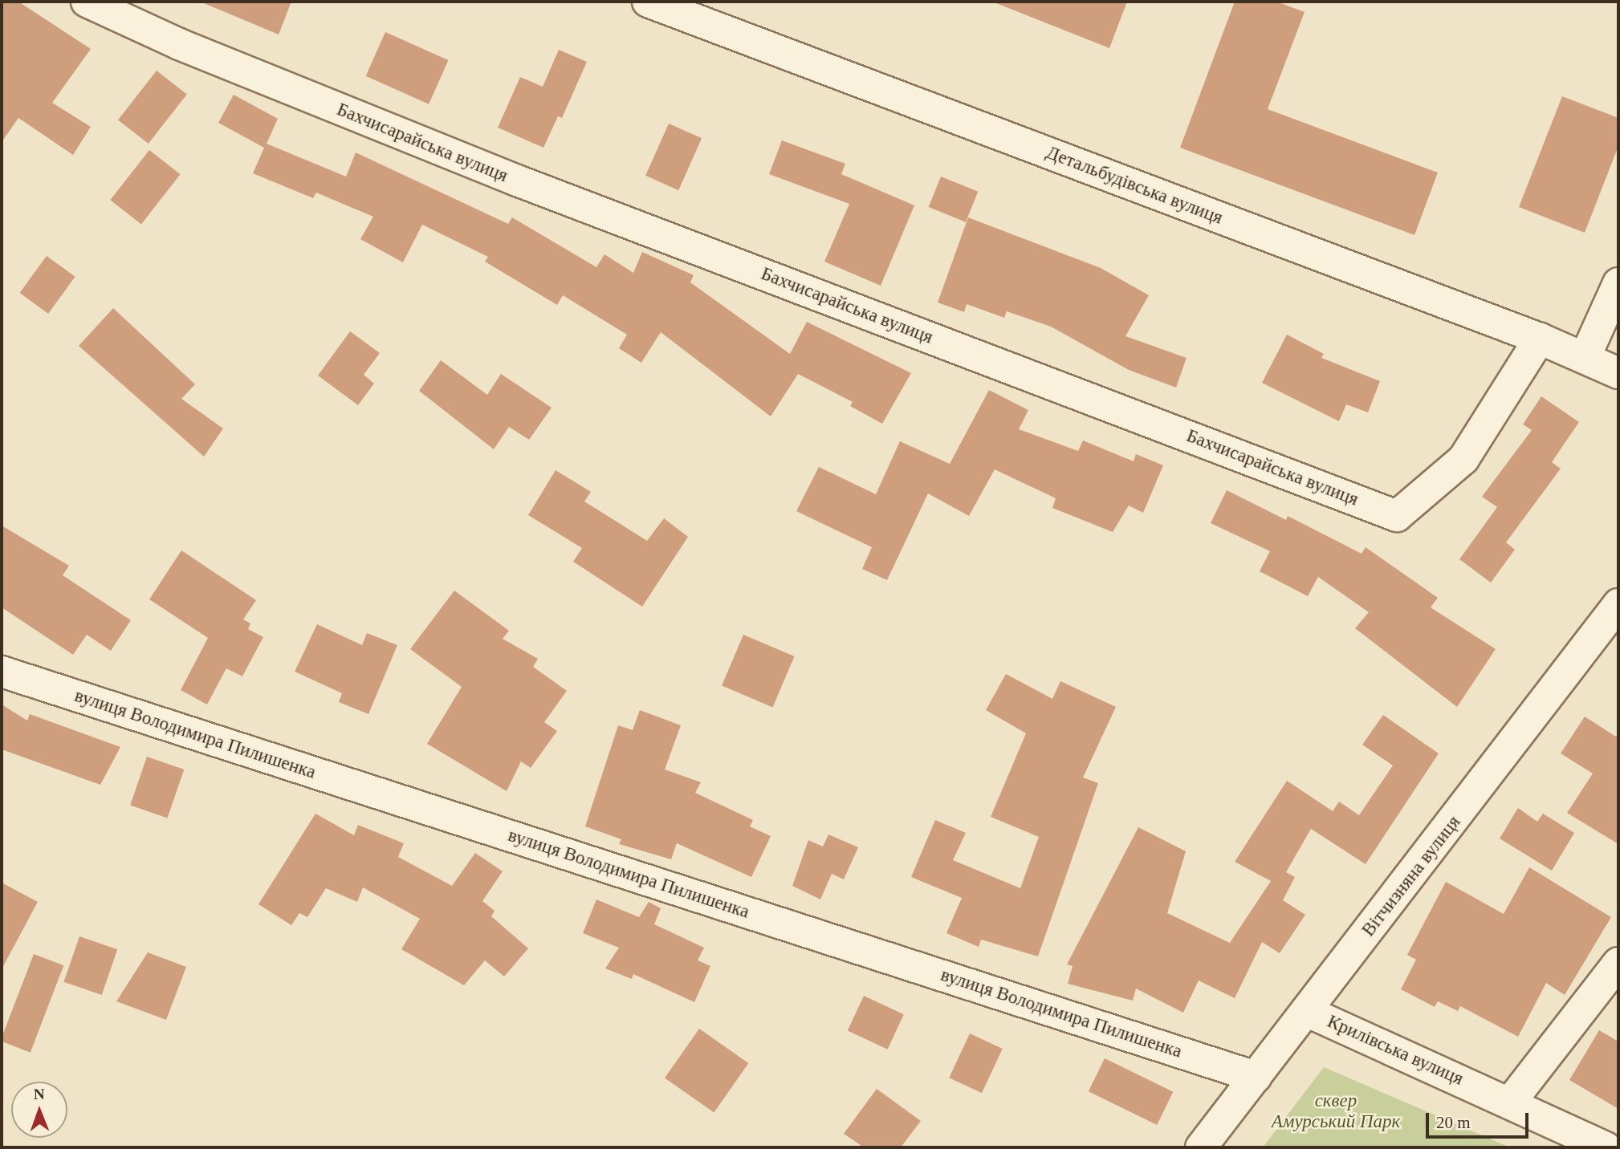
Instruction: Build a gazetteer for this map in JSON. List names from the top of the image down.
{
  "streets": {
    "street": [
      "Бахчисарайська вулиця",
      "Детальбудівська вулиця",
      "вулиця Володимира Пилишенка",
      "Вітчизняна вулиця",
      "Крилівська вулиця"
    ]
  },
  "crossings": [
    ["Бахчисарайська вулиця", "Детальбудівська вулиця"],
    ["вулиця Володимира Пилишенка", "Вітчизняна вулиця"],
    ["Вітчизняна вулиця", "Крилівська вулиця"]
  ],
  "parks": ["сквер Амурський Парк"],
  "scale_bar": "20 m",
  "north": "top"
}
